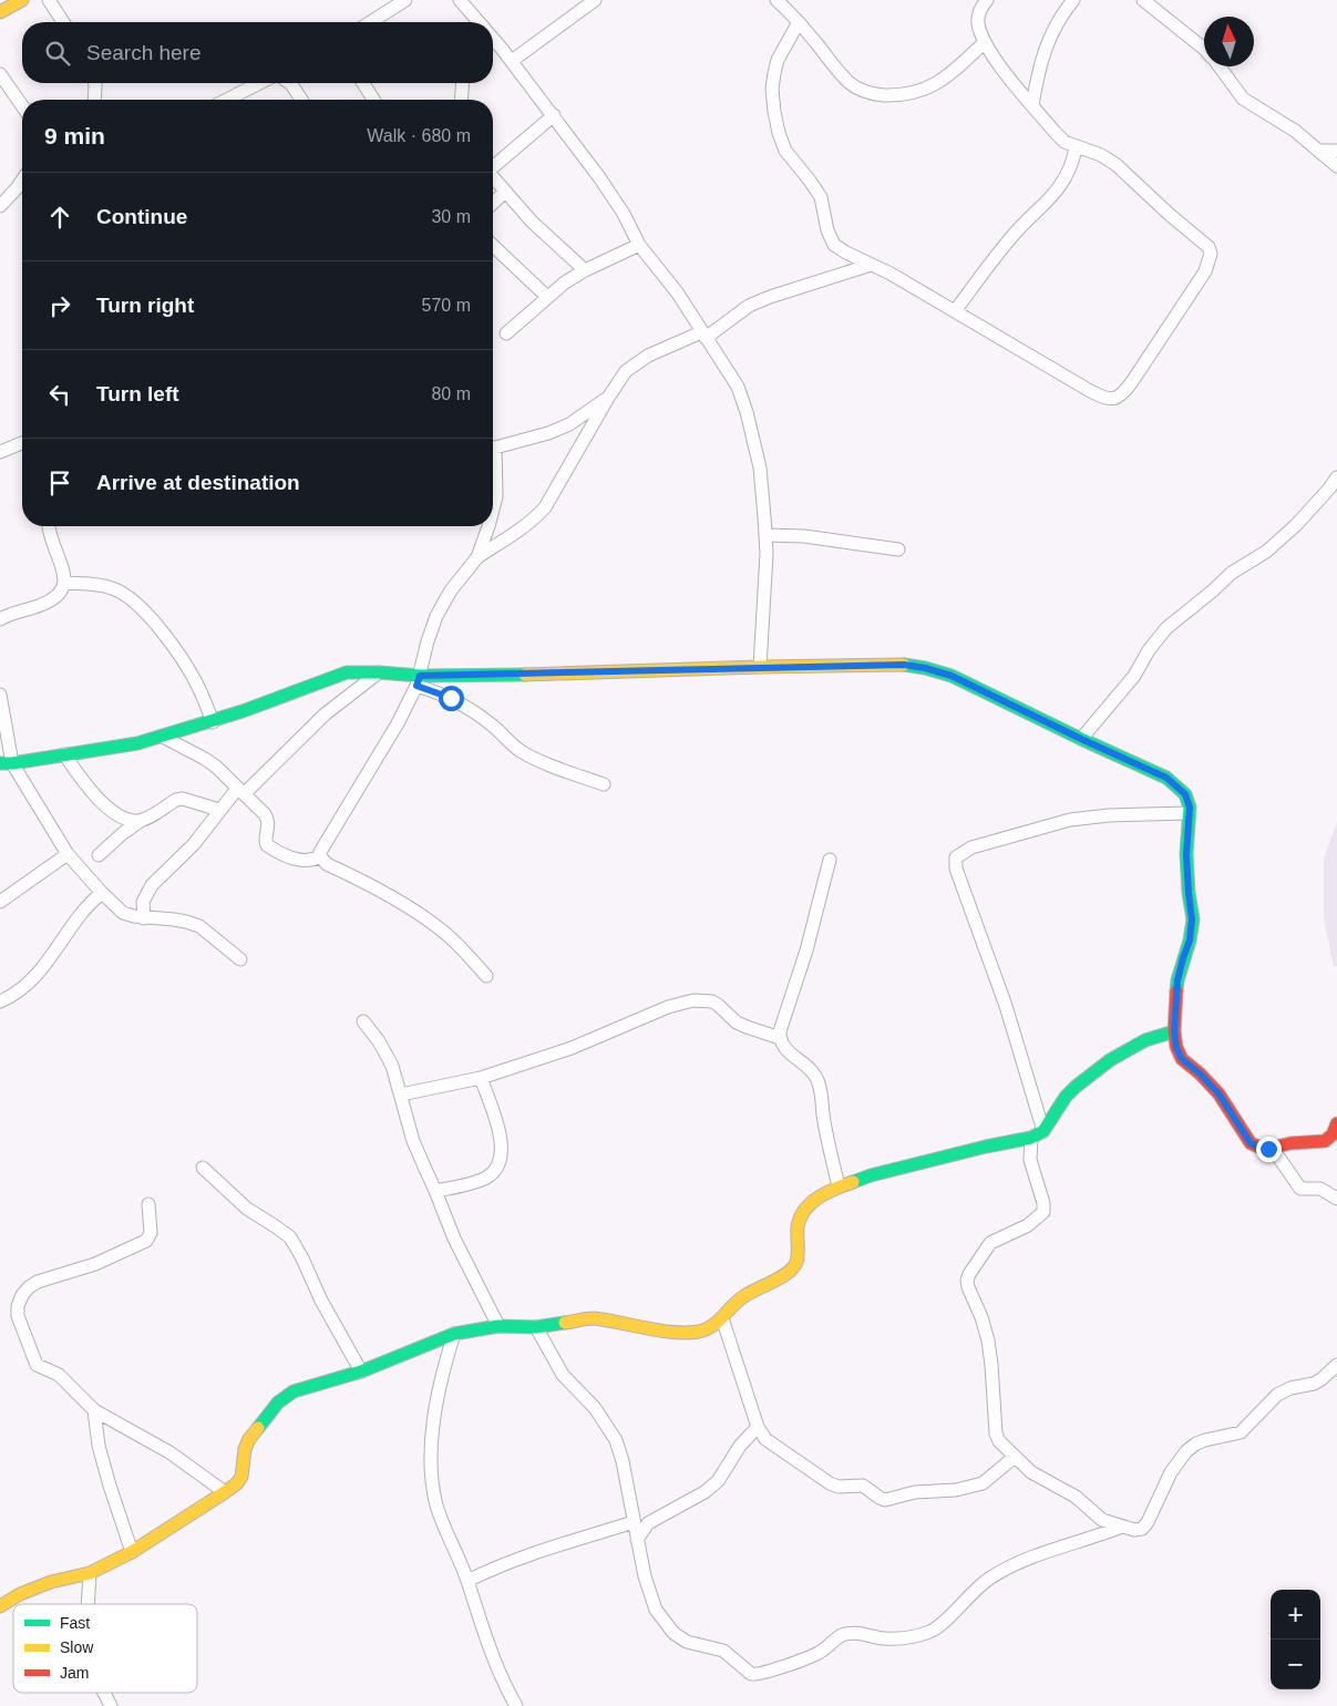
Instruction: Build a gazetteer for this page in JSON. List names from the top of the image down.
{
  "legend": ["Fast", "Slow", "Jam"],
  "north": "top",
  "page": {
    "search": "Search here",
    "heading": ["9 min", "Walk · 680 m"],
    "list": [
      ["Continue", "30 m"],
      ["Turn right", "570 m"],
      ["Turn left", "80 m"],
      "Arrive at destination"
    ],
    "map_buttons": ["+", "−"]
  }
}
